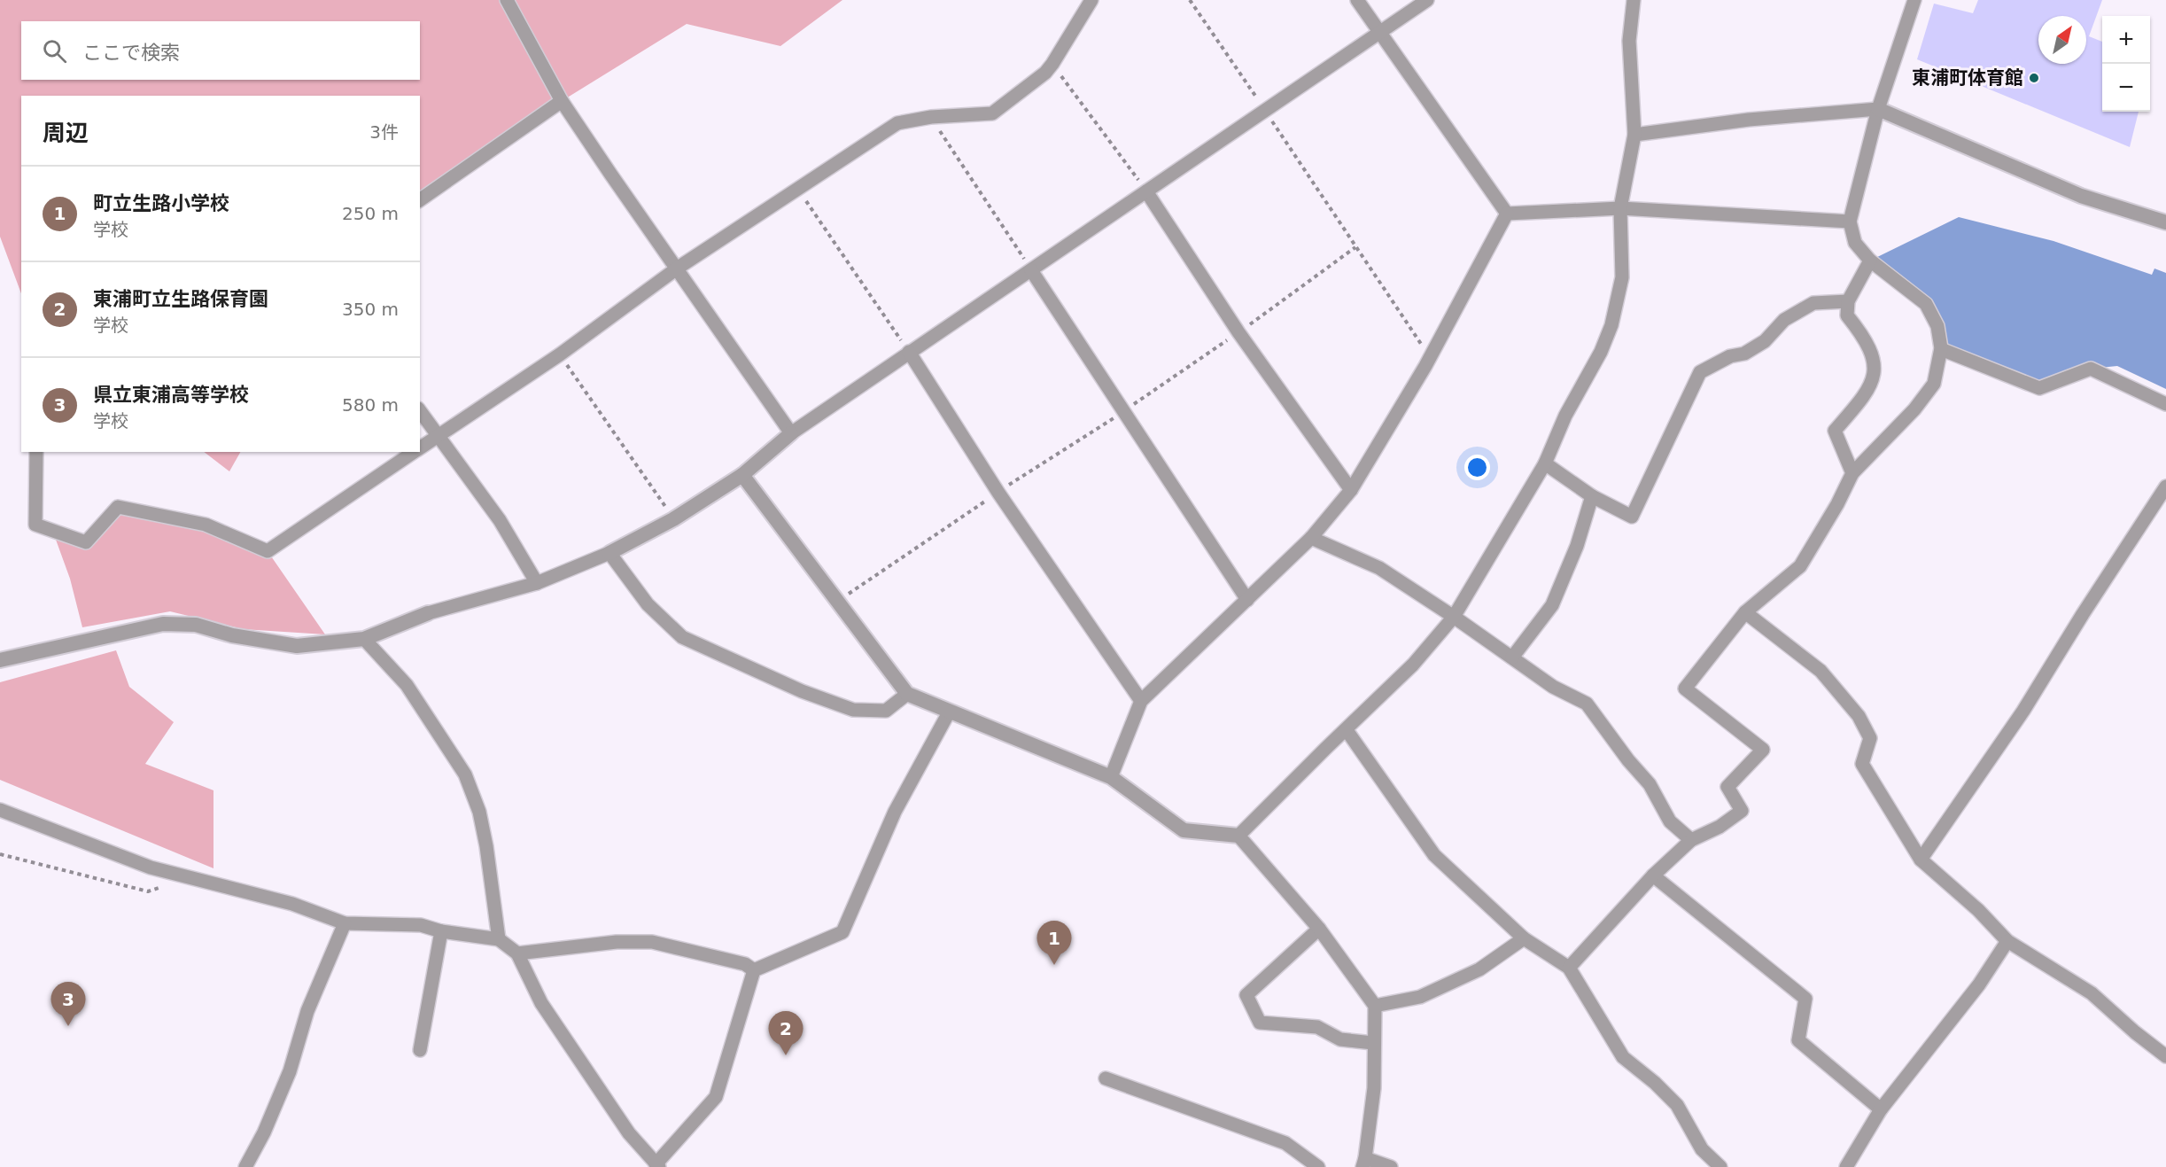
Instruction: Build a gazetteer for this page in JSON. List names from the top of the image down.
{
  "places": ["東浦町体育館"],
  "north": "top right",
  "page": {
    "map_buttons": ["+", "−"],
    "search": "ここで検索",
    "heading": ["周辺", "3件"],
    "list": [
      {
        "mark": "1",
        "name": "町立生路小学校",
        "note": "学校",
        "value": "250 m"
      },
      {
        "mark": "2",
        "name": "東浦町立生路保育園",
        "note": "学校",
        "value": "350 m"
      },
      {
        "mark": "3",
        "name": "県立東浦高等学校",
        "note": "学校",
        "value": "580 m"
      }
    ],
    "pins": ["1", "3", "2"]
  }
}
